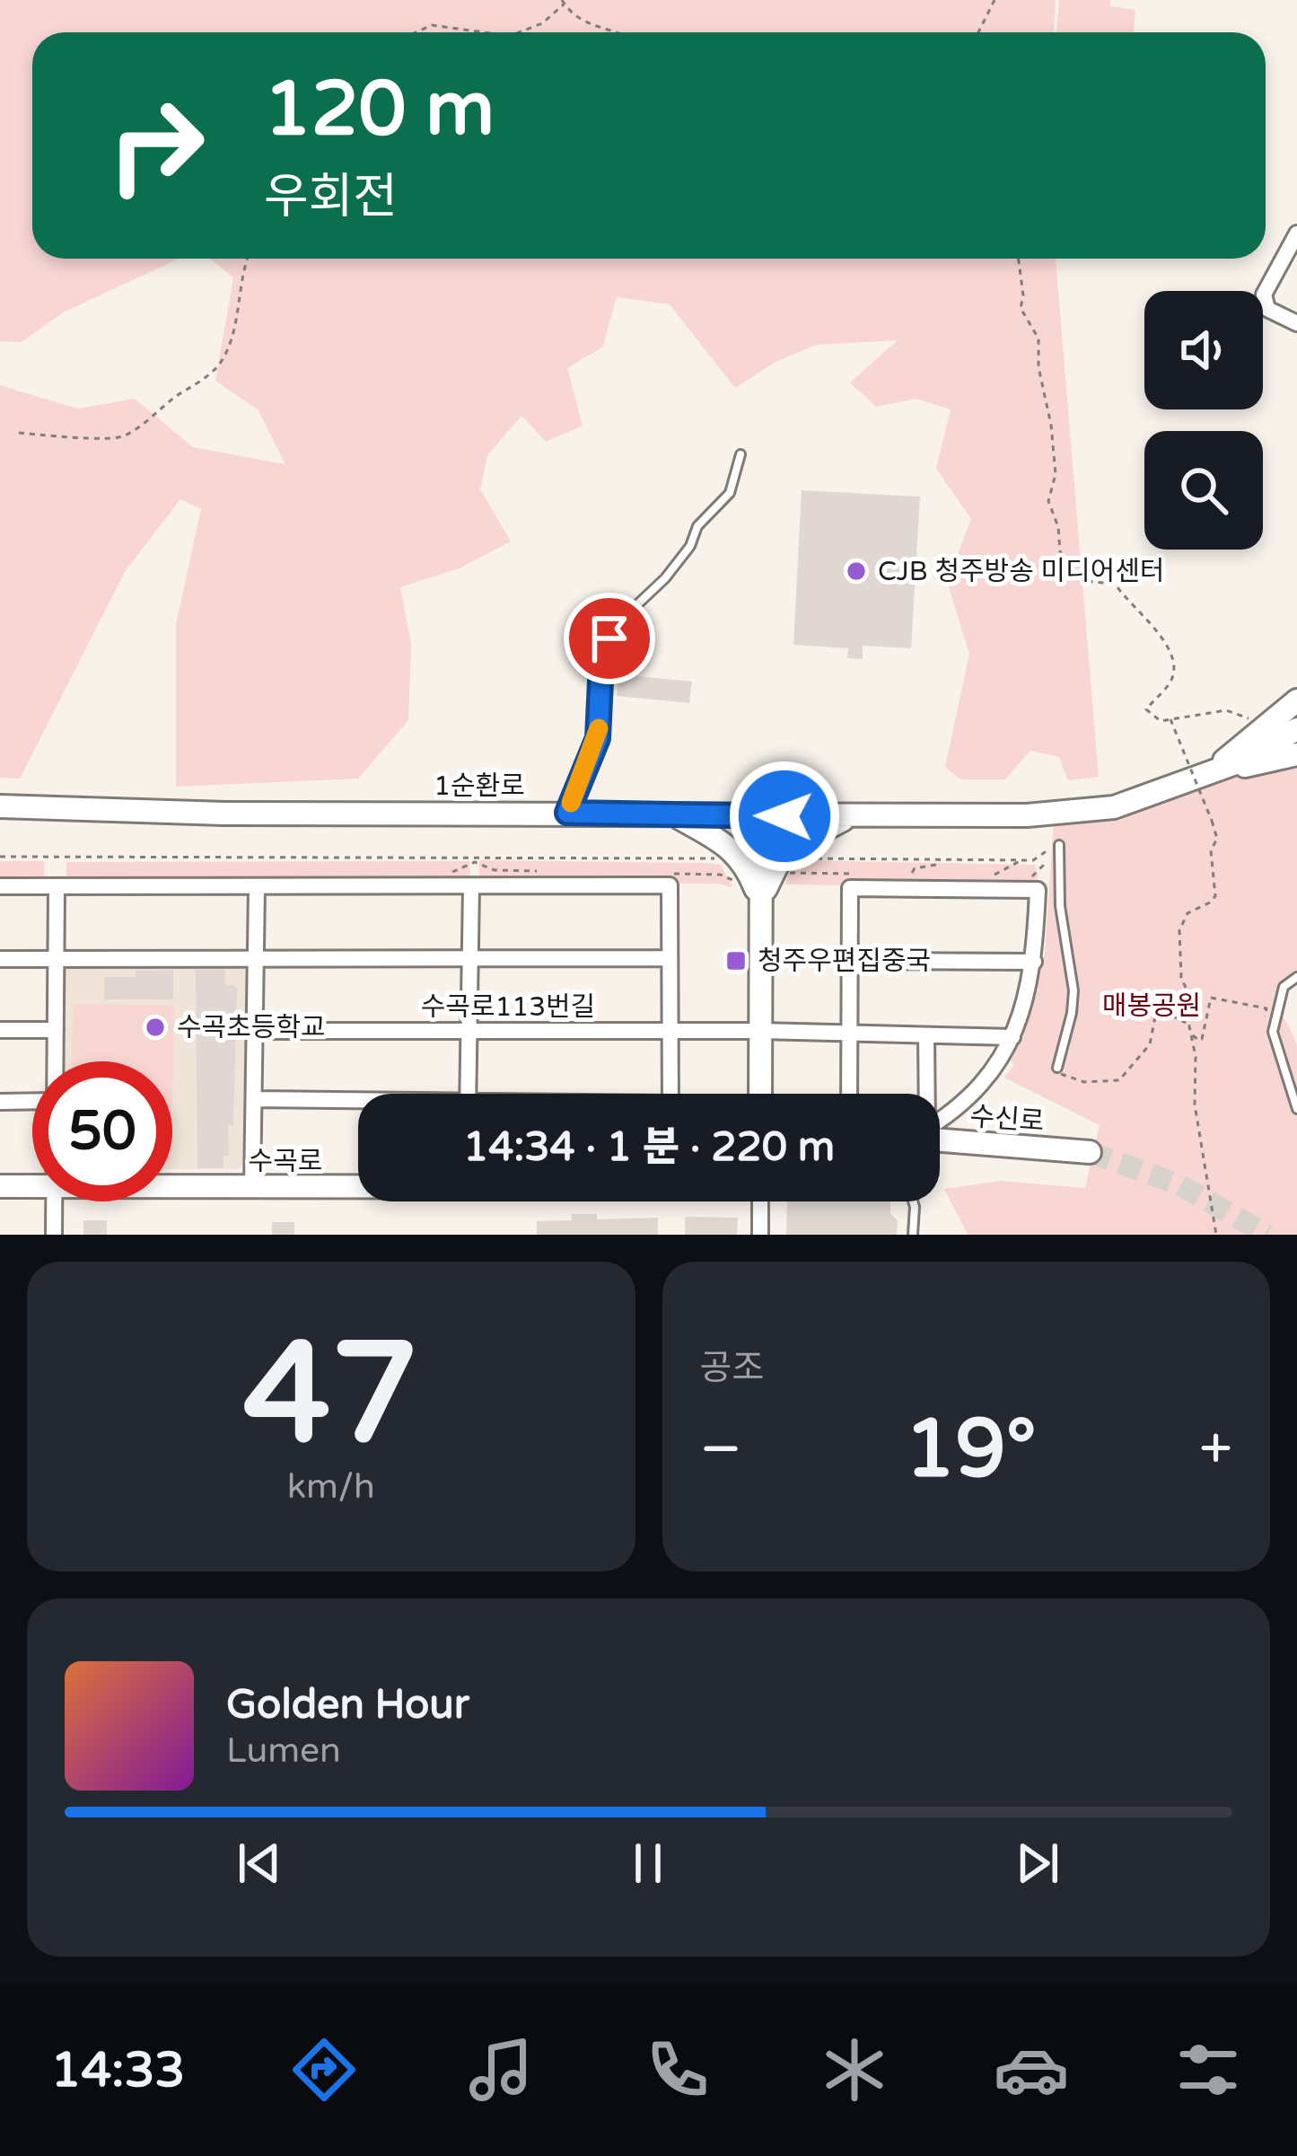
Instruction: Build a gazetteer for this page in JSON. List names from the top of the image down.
{
  "streets": {
    "main road": ["1순환로", "수신로", "수곡로"],
    "street": ["수곡로113번길"]
  },
  "parks": ["매봉공원"],
  "places": {
    "other": ["CJB 청주방송 미디어센터", "수곡초등학교"],
    "transit": ["청주우편집중국"]
  },
  "page": {
    "turn": ["120 m", "우회전"],
    "limit": "50",
    "trip": "14:34 · 1 분 · 220 m",
    "tile": [
      ["47", "km/h"],
      "공조"
    ],
    "heat": ["−", "19°", "+"],
    "song": ["Golden Hour", "Lumen"],
    "tabs": "14:33"
  }
}
